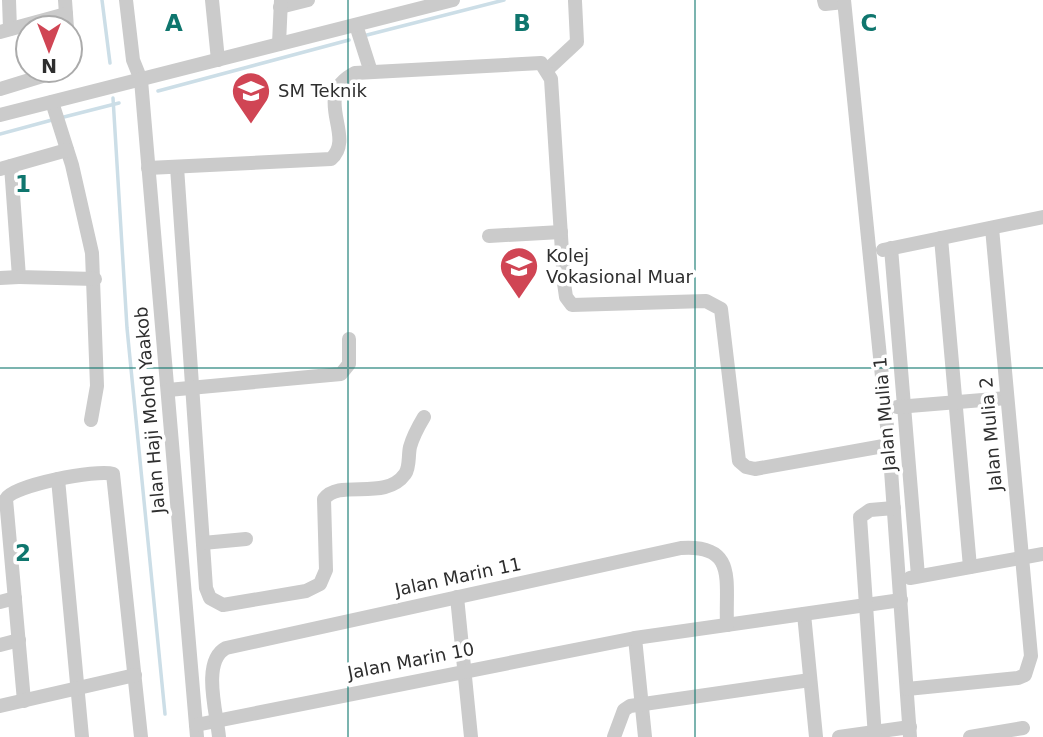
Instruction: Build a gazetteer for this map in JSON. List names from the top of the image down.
{
  "streets": {
    "street": [
      "Jalan Haji Mohd Yaakob",
      "Jalan Mulia 1",
      "Jalan Mulia 2",
      "Jalan Marin 11",
      "Jalan Marin 10"
    ]
  },
  "crossings": [
    ["Jalan Haji Mohd Yaakob", "Jalan Marin 10"],
    ["Jalan Marin 11", "Jalan Marin 10"]
  ],
  "places": {
    "school or university": ["SM Teknik", "Kolej Vokasional Muar"]
  },
  "north": "bottom",
  "grid": {
    "columns": ["A", "B", "C"],
    "rows": ["1", "2"]
  }
}
